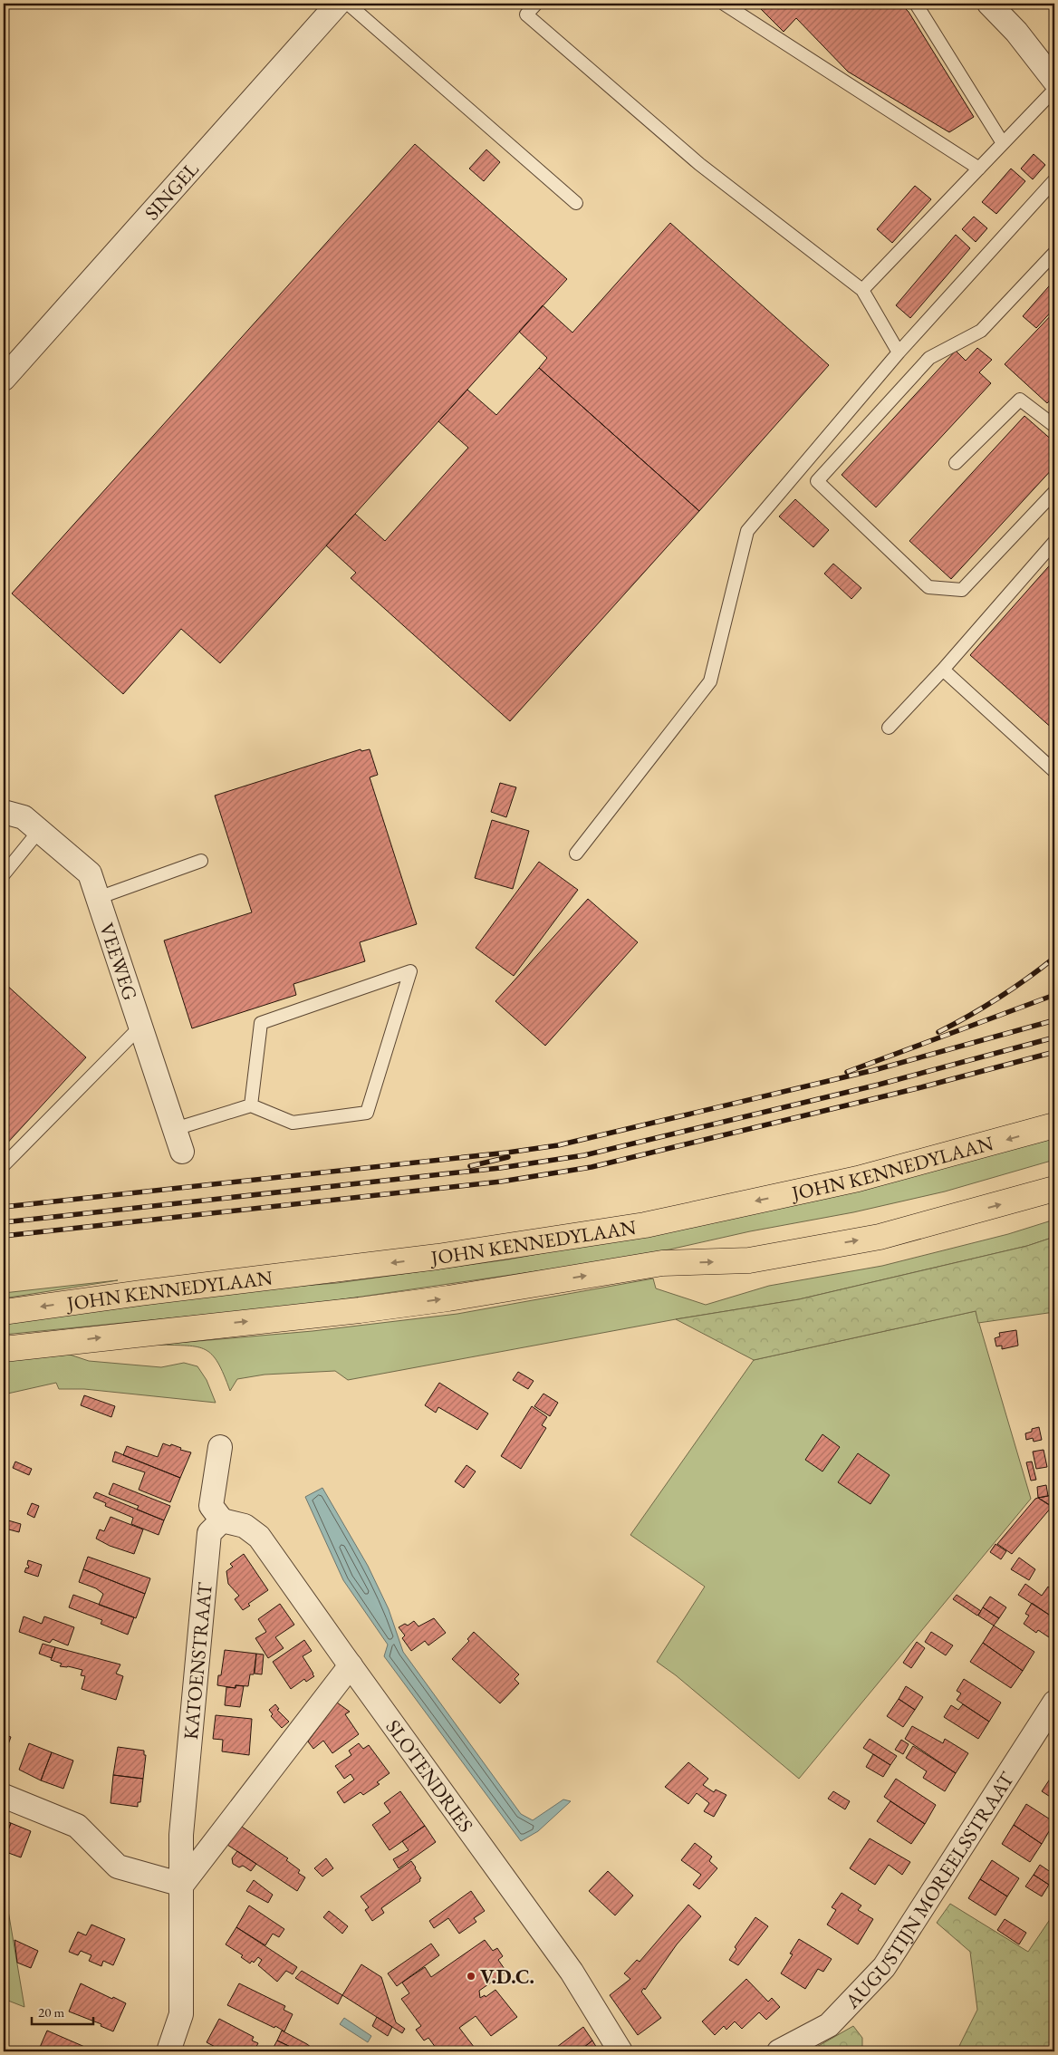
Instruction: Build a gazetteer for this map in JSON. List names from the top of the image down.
{
  "streets": {
    "highway": ["JOHN KENNEDYLAAN"],
    "street": [
      "SINGEL",
      "VEEWEG",
      "KATOENSTRAAT",
      "SLOTENDRIES",
      "AUGUSTIJN MOREELSSTRAAT"
    ]
  },
  "crossings": [
    ["KATOENSTRAAT", "SLOTENDRIES"]
  ],
  "places": ["V.D.C."],
  "scale_bar": "20 m"
}
